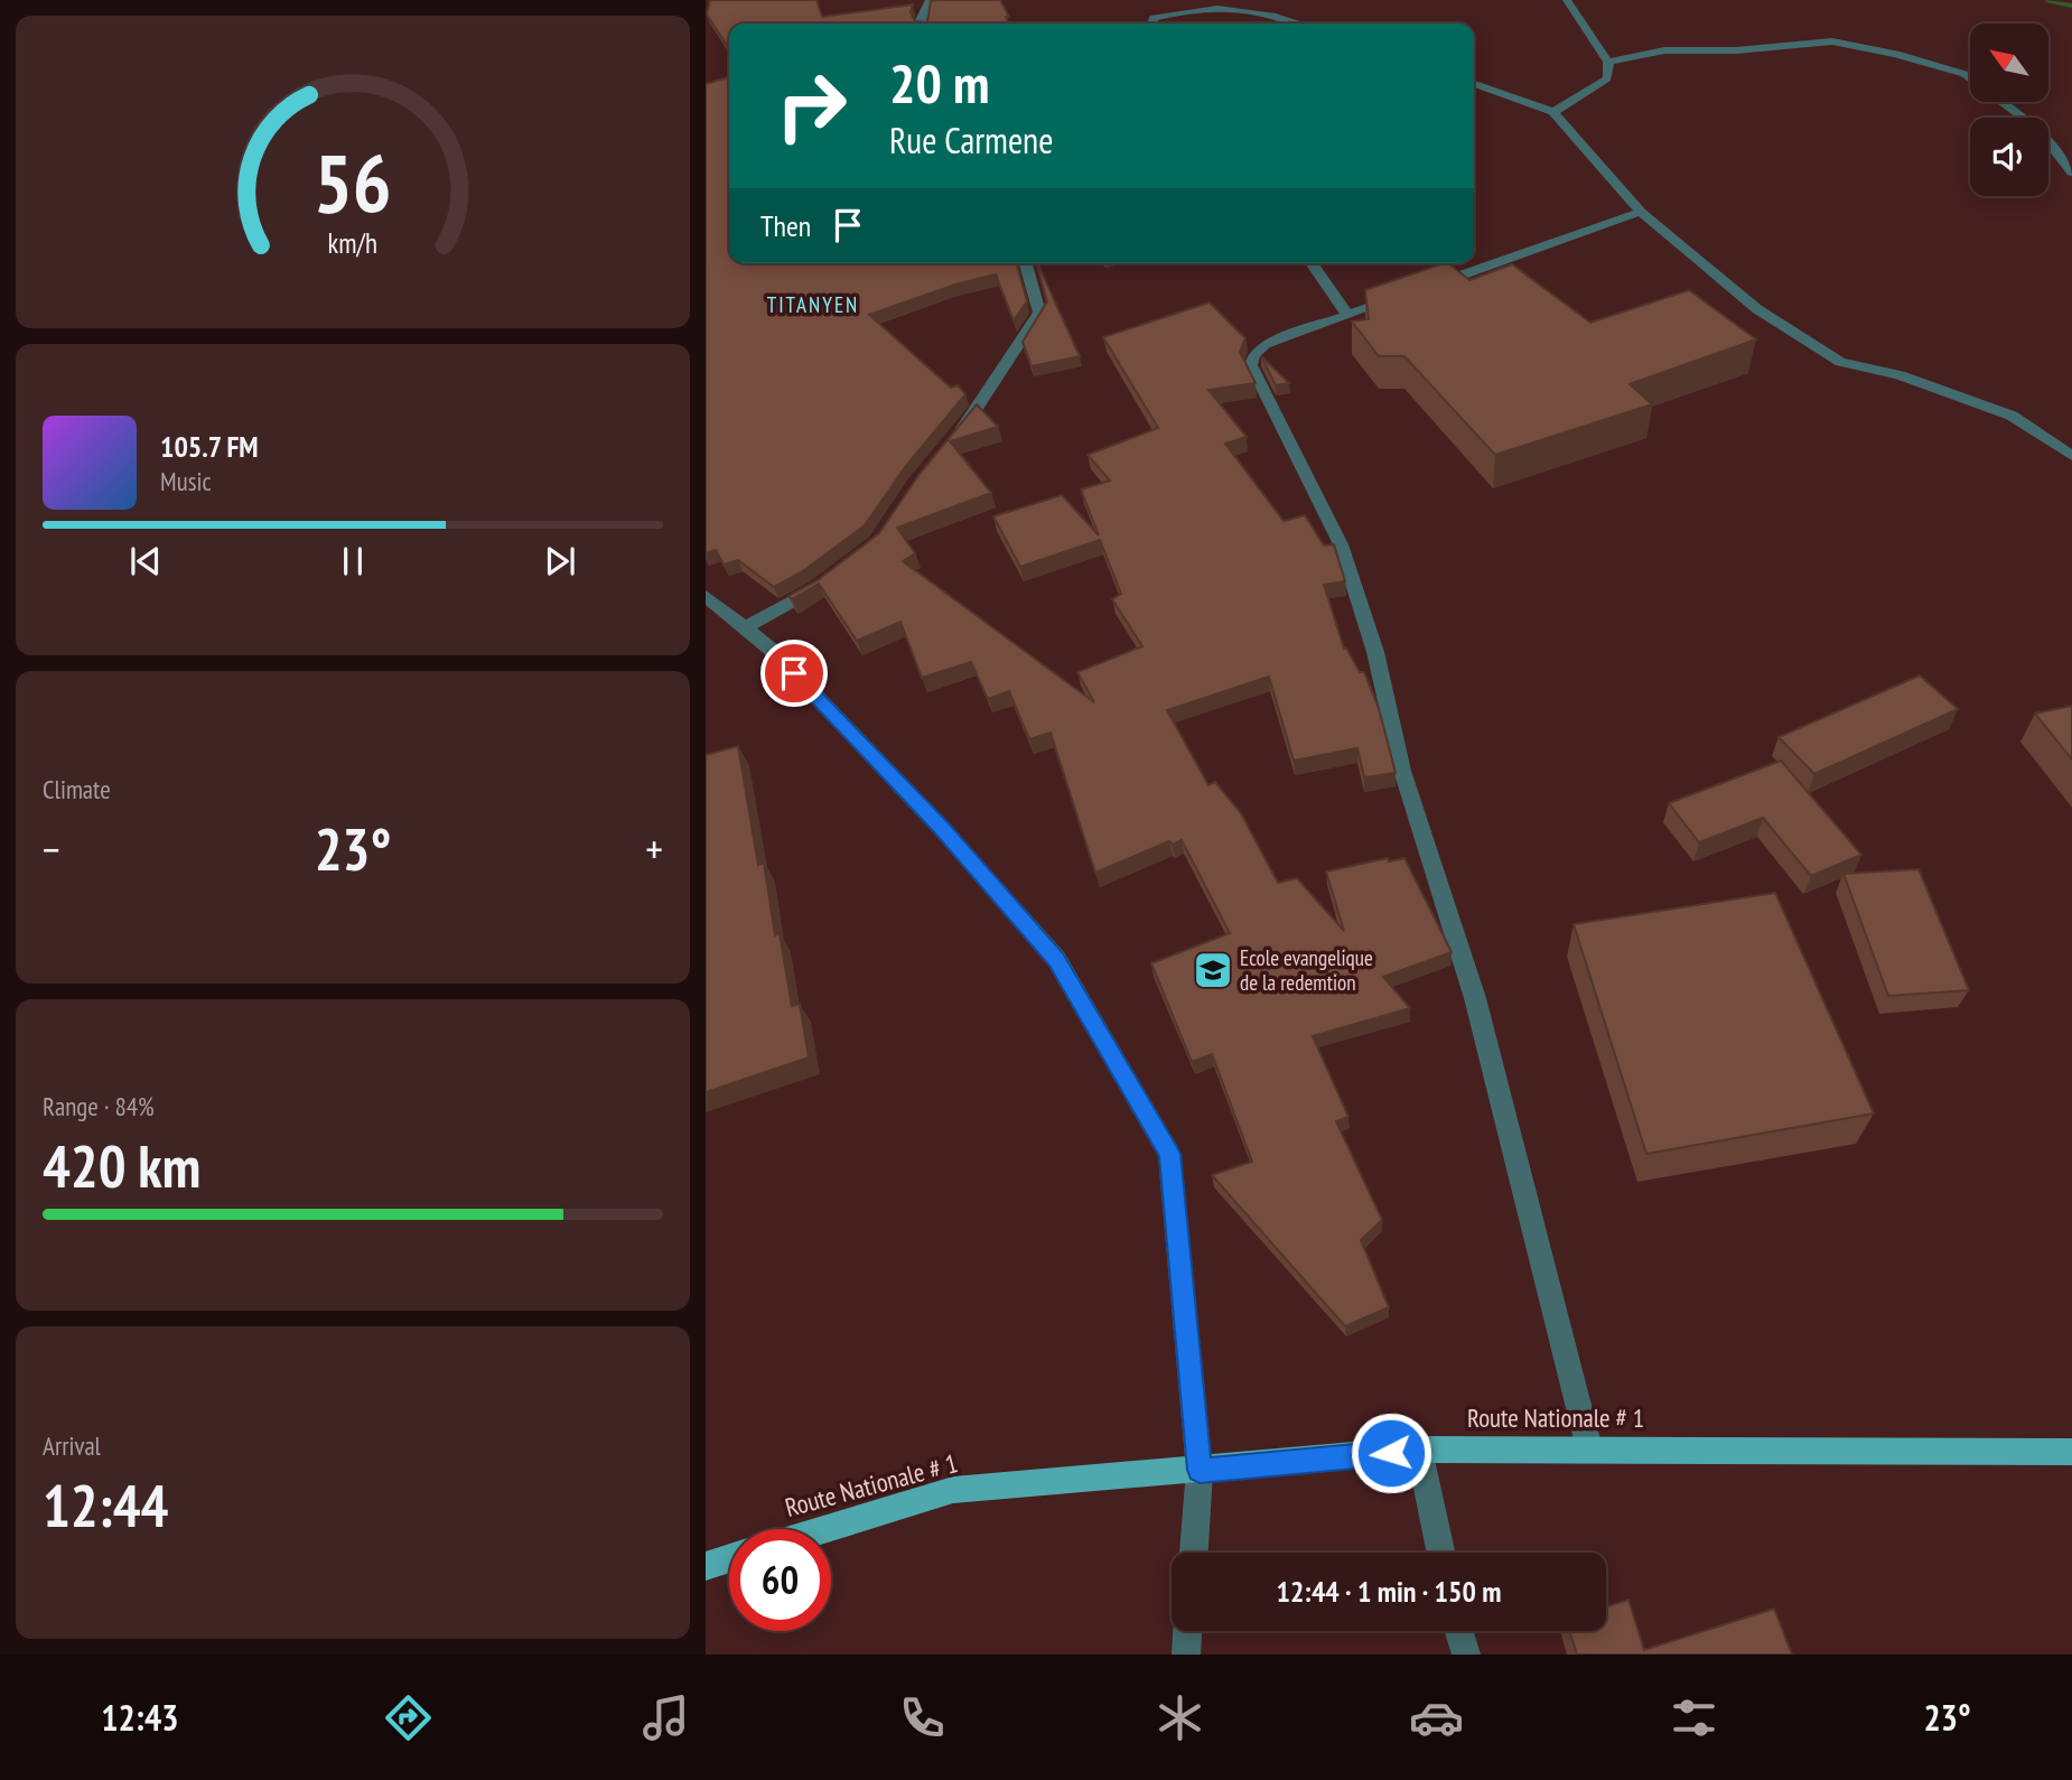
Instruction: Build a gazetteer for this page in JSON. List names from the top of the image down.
{
  "streets": {
    "main road": ["Route Nationale # 1"]
  },
  "districts": ["TITANYEN"],
  "places": {
    "school or university": ["Ecole evangelique de la redemtion"]
  },
  "north": "top left",
  "page": {
    "turn": ["20 m", "Rue Carmene"],
    "then": "Then",
    "song": ["105.7 FM", "Music"],
    "tile": [
      "Climate",
      ["Range · 84%", "420 km"],
      ["Arrival", "12:44"]
    ],
    "heat": ["−", "23°", "+"],
    "limit": "60",
    "trip": "12:44 · 1 min · 150 m",
    "tabs": ["12:43", "23°"],
    "gauge": ["56", "km/h"]
  }
}
